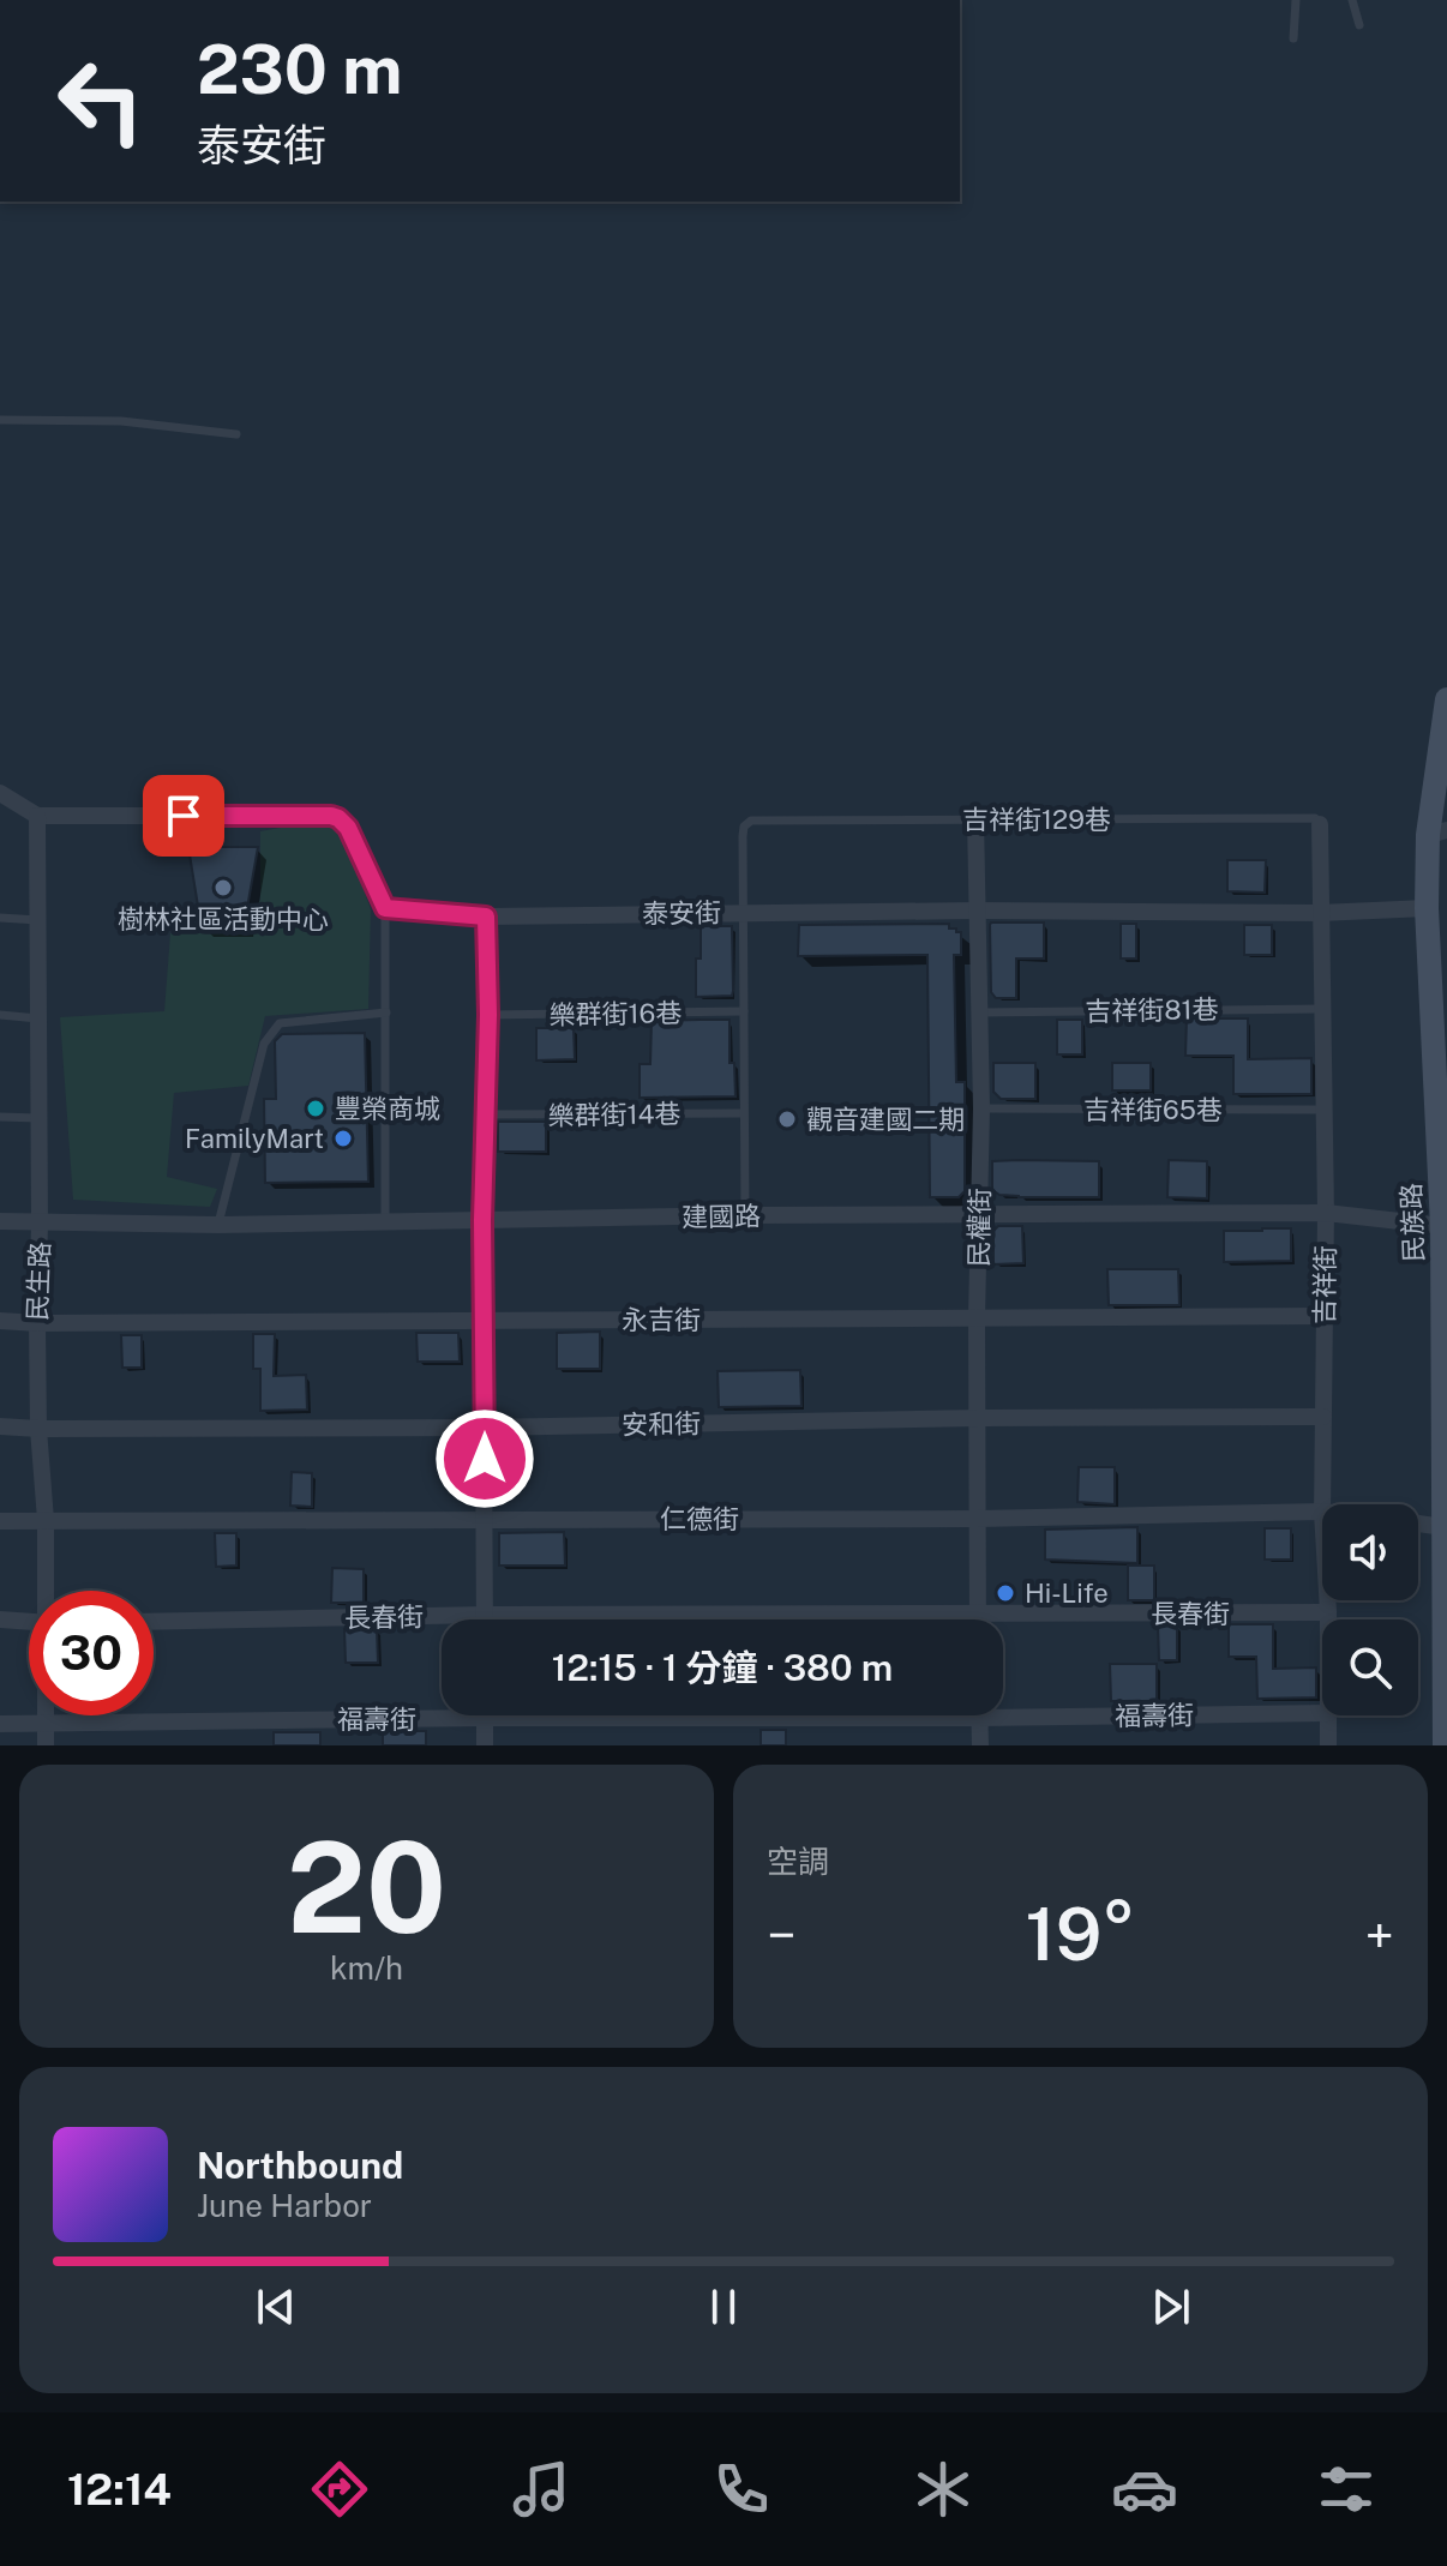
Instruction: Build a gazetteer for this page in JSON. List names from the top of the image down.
{
  "streets": {
    "street": [
      "泰安街",
      "建國路",
      "民族路",
      "民權街",
      "民生路",
      "吉祥街",
      "永吉街",
      "安和街",
      "仁德街",
      "長春街",
      "福壽街"
    ],
    "lane": [
      "吉祥街129巷",
      "吉祥街81巷",
      "樂群街16巷",
      "吉祥街65巷",
      "樂群街14巷"
    ]
  },
  "crossings": [
    ["吉祥街129巷", "泰安街"],
    ["吉祥街129巷", "民權街"],
    ["吉祥街129巷", "吉祥街"],
    ["泰安街", "民族路"],
    ["泰安街", "民權街"],
    ["泰安街", "吉祥街"],
    ["吉祥街81巷", "民權街"],
    ["吉祥街81巷", "吉祥街"],
    ["吉祥街65巷", "民權街"],
    ["吉祥街65巷", "吉祥街"],
    ["建國路", "民族路"],
    ["建國路", "民權街"],
    ["建國路", "民生路"],
    ["建國路", "吉祥街"],
    ["民族路", "仁德街"],
    ["民權街", "永吉街"],
    ["民權街", "安和街"],
    ["民權街", "仁德街"],
    ["民權街", "長春街"],
    ["民生路", "永吉街"],
    ["民生路", "安和街"],
    ["民生路", "仁德街"],
    ["民生路", "福壽街"],
    ["吉祥街", "永吉街"],
    ["吉祥街", "安和街"],
    ["吉祥街", "長春街"]
  ],
  "places": [
    "樹林社區活動中心",
    "豐榮商城",
    "觀音建國二期",
    "FamilyMart",
    "Hi-Life"
  ],
  "page": {
    "turn": ["230 m", "泰安街"],
    "limit": "30",
    "trip": "12:15 · 1 分鐘 · 380 m",
    "tile": [
      ["20", "km/h"],
      "空調"
    ],
    "heat": ["−", "19°", "+"],
    "song": ["Northbound", "June Harbor"],
    "tabs": "12:14"
  }
}
